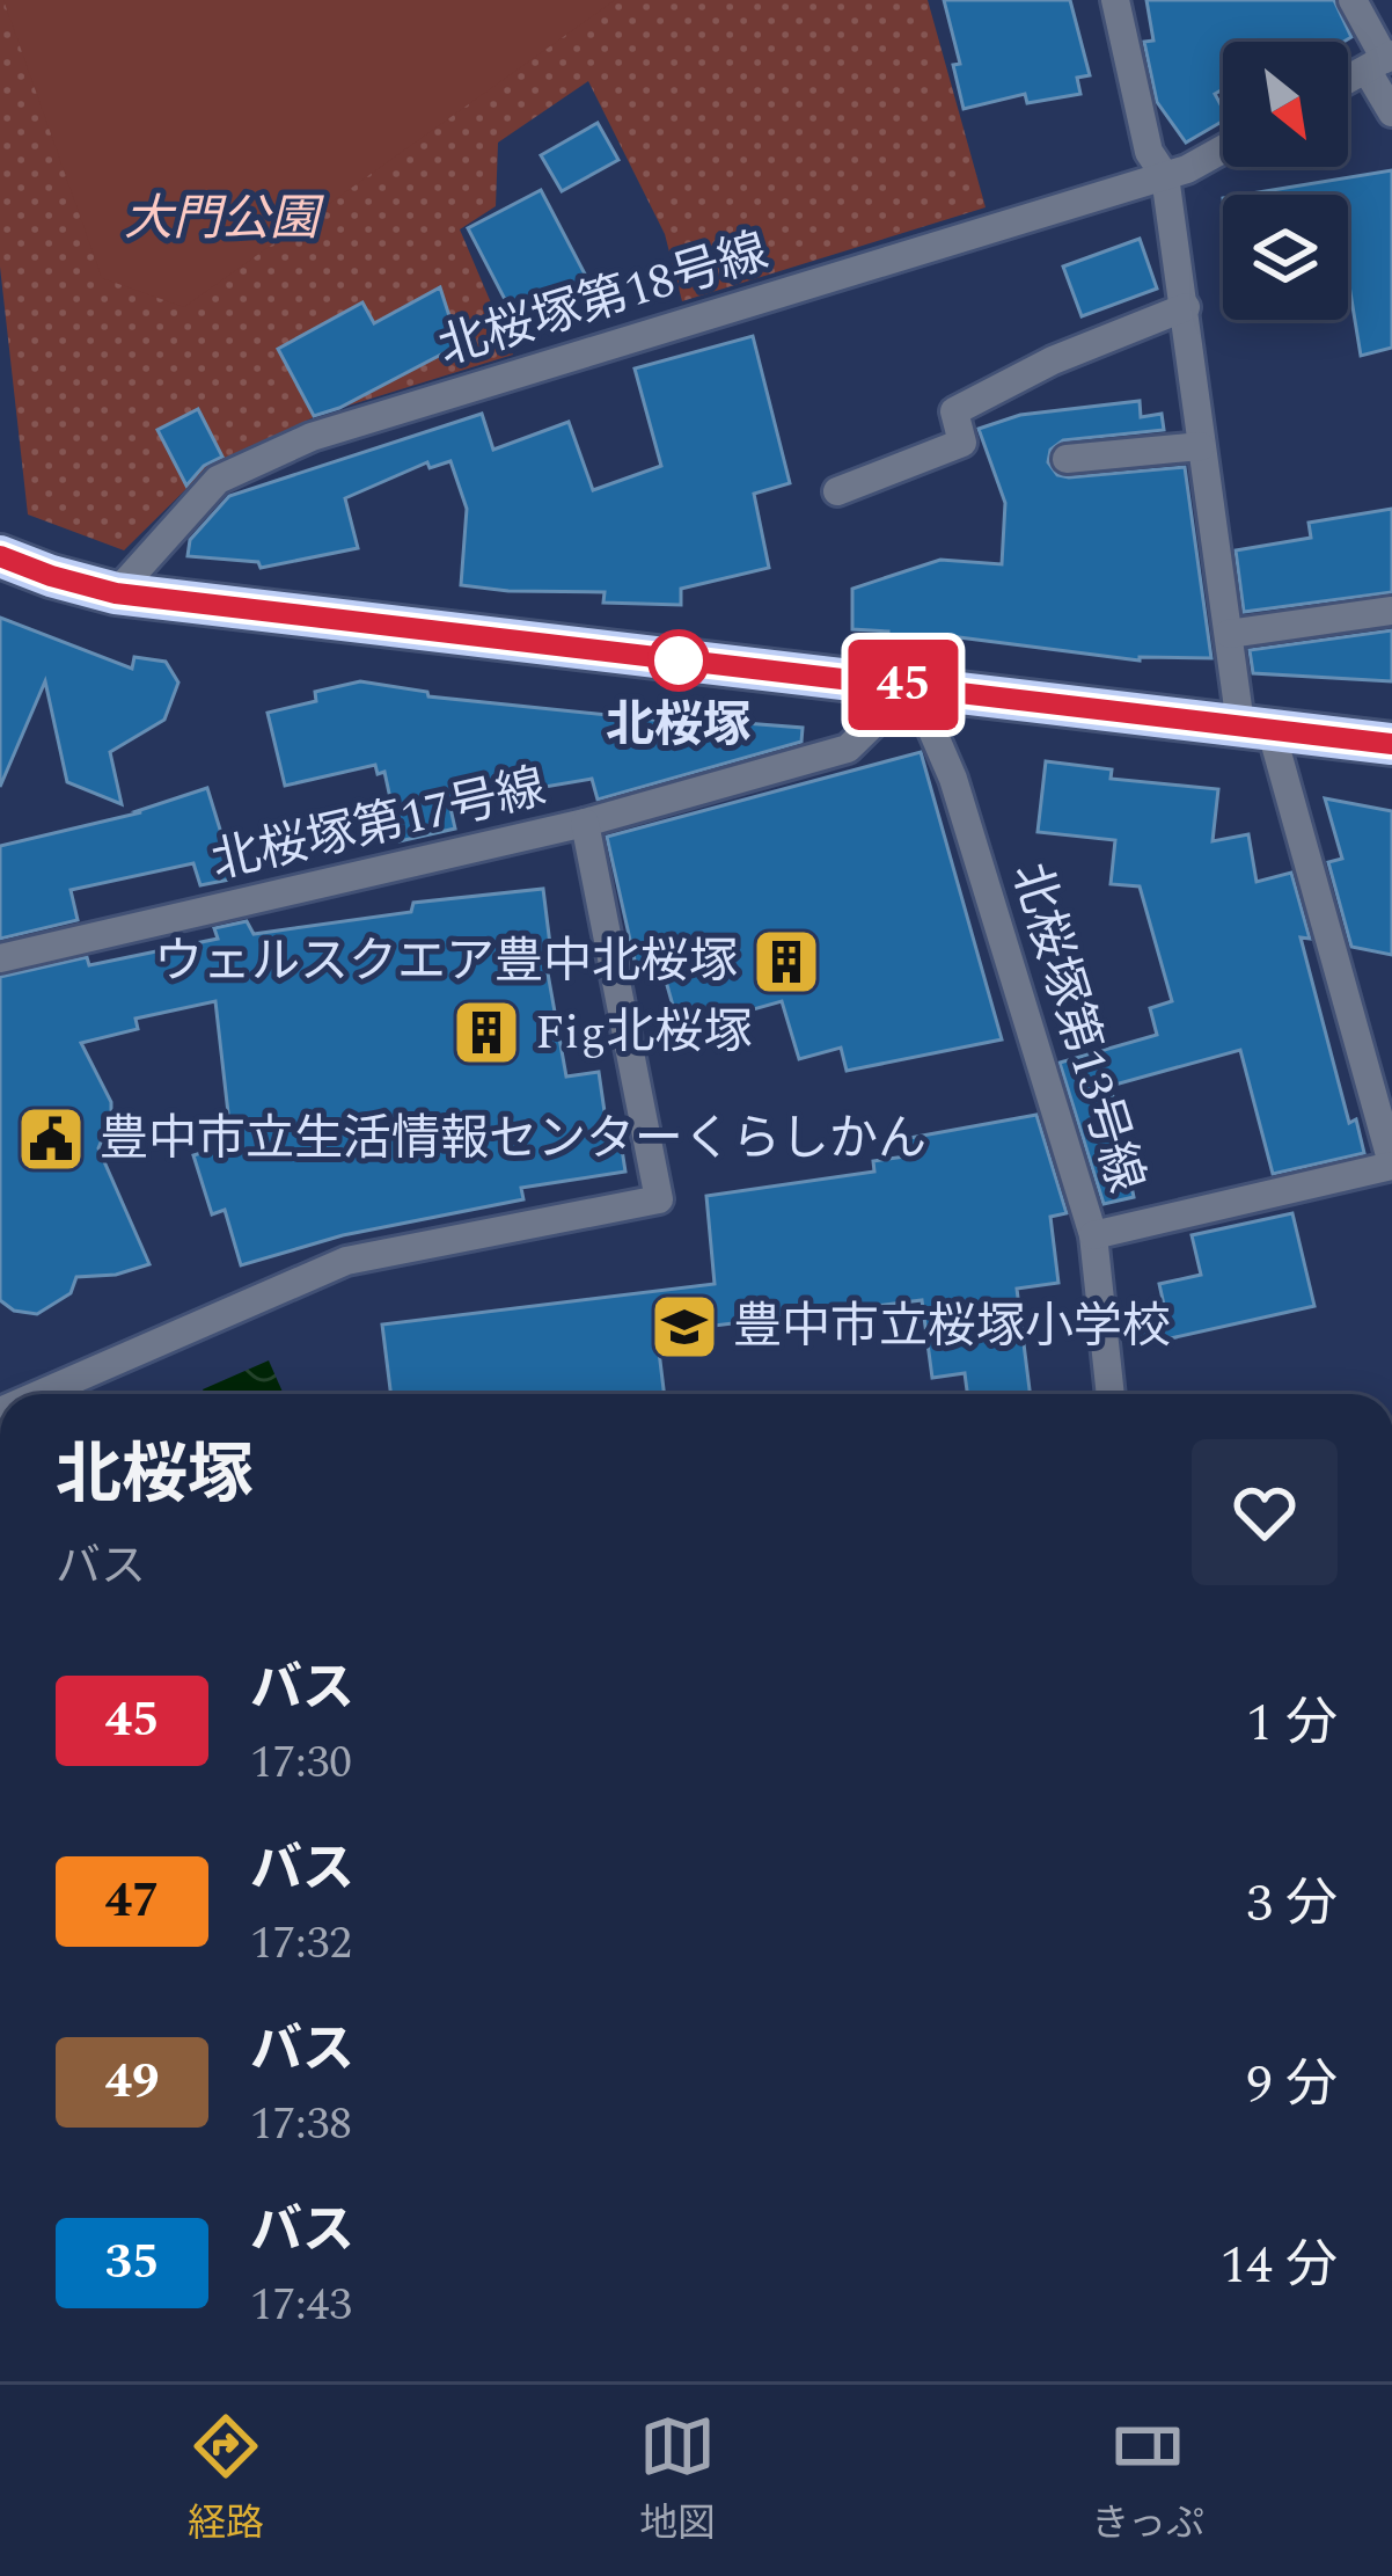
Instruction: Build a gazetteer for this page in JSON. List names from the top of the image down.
{
  "streets": {
    "street": ["北桜塚第18号線", "北桜塚第17号線", "北桜塚第13号線"]
  },
  "crossings": [
    ["北桜塚第17号線", "北桜塚第13号線"]
  ],
  "parks": ["大門公園"],
  "places": {
    "other": ["北桜塚"],
    "building": ["ウェルスクエア豊中北桜塚", "Fig北桜塚"],
    "public building": ["豊中市立生活情報センターくらしかん"],
    "school or university": ["豊中市立桜塚小学校"]
  },
  "lines": ["bus line 45"],
  "north": "bottom right",
  "page": {
    "on_map": "45",
    "heading": ["北桜塚", "バス"],
    "list": [
      {
        "mark": "45",
        "name": "バス",
        "note": "17:30",
        "value": "1 分"
      },
      {
        "mark": "47",
        "name": "バス",
        "note": "17:32",
        "value": "3 分"
      },
      {
        "mark": "49",
        "name": "バス",
        "note": "17:38",
        "value": "9 分"
      },
      {
        "mark": "35",
        "name": "バス",
        "note": "17:43",
        "value": "14 分"
      }
    ],
    "tabs": ["経路", "地図", "きっぷ"]
  }
}
